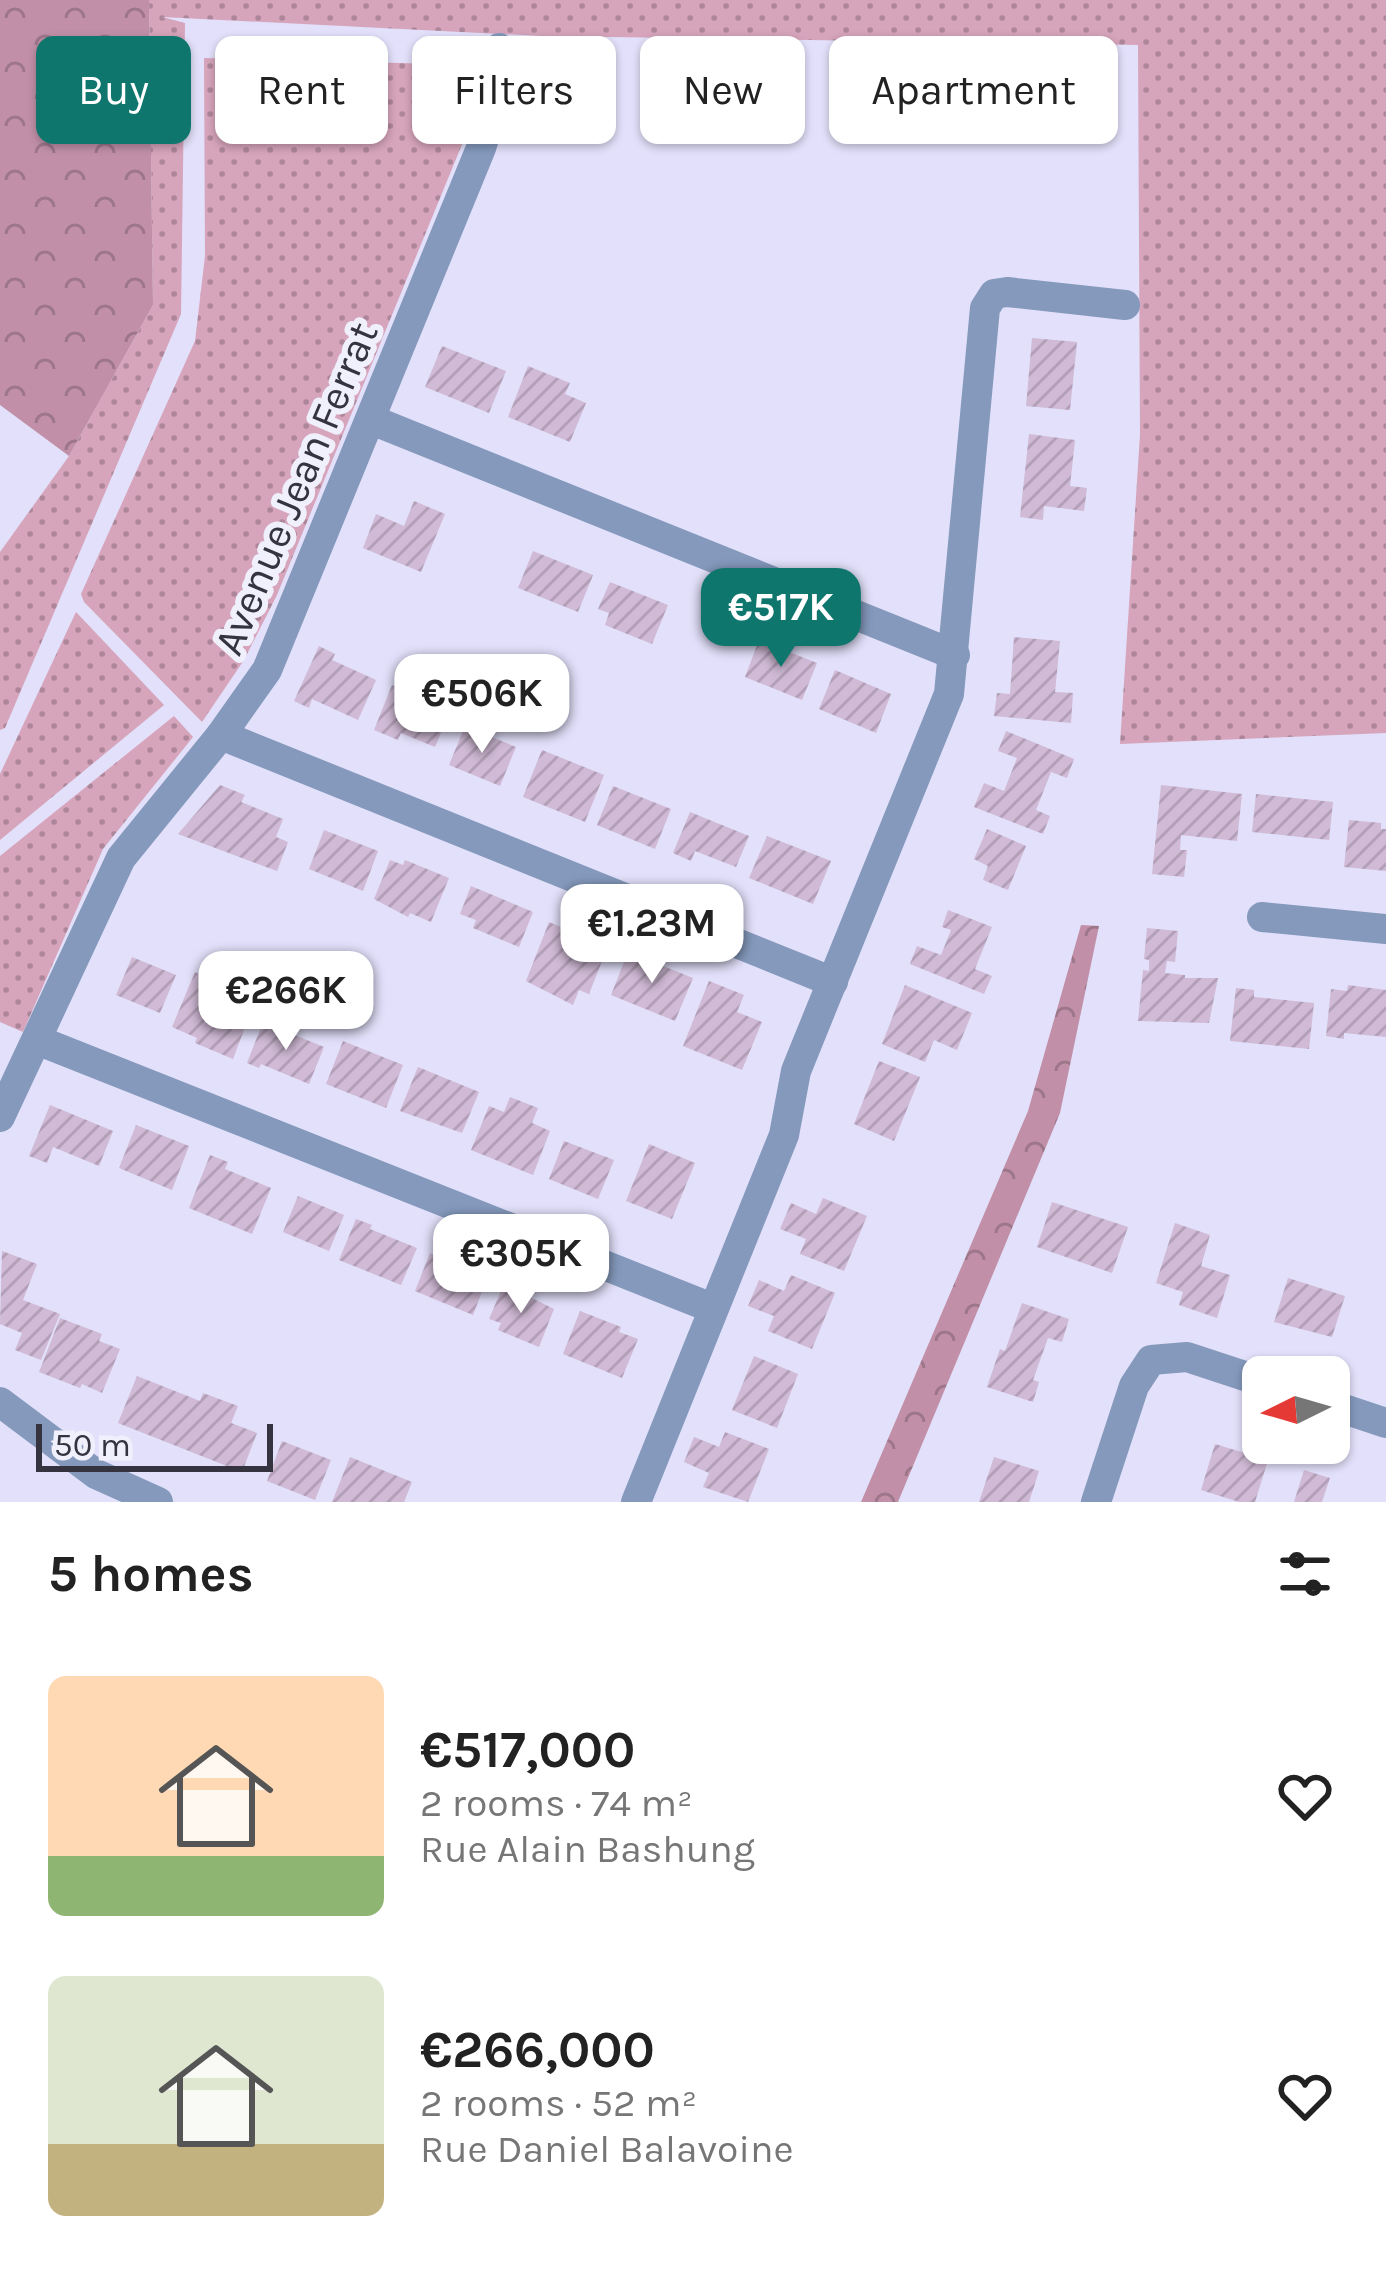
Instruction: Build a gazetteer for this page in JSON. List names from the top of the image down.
{
  "streets": {
    "street": ["Avenue Jean Ferrat"]
  },
  "scale_bar": "50 m",
  "north": "left",
  "page": {
    "chip": [
      "Buy",
      "Rent",
      "Filters",
      "New",
      "Apartment"
    ],
    "price": [
      "€517K",
      "€506K",
      "€1.23M",
      "€266K",
      "€305K"
    ],
    "scale": "50 m",
    "heading": "5 homes",
    "list": [
      {
        "name": "€517,000",
        "note": "2 rooms · 74 m² · Rue Alain Bashung"
      },
      {
        "name": "€266,000",
        "note": "2 rooms · 52 m² · Rue Daniel Balavoine"
      }
    ]
  }
}
